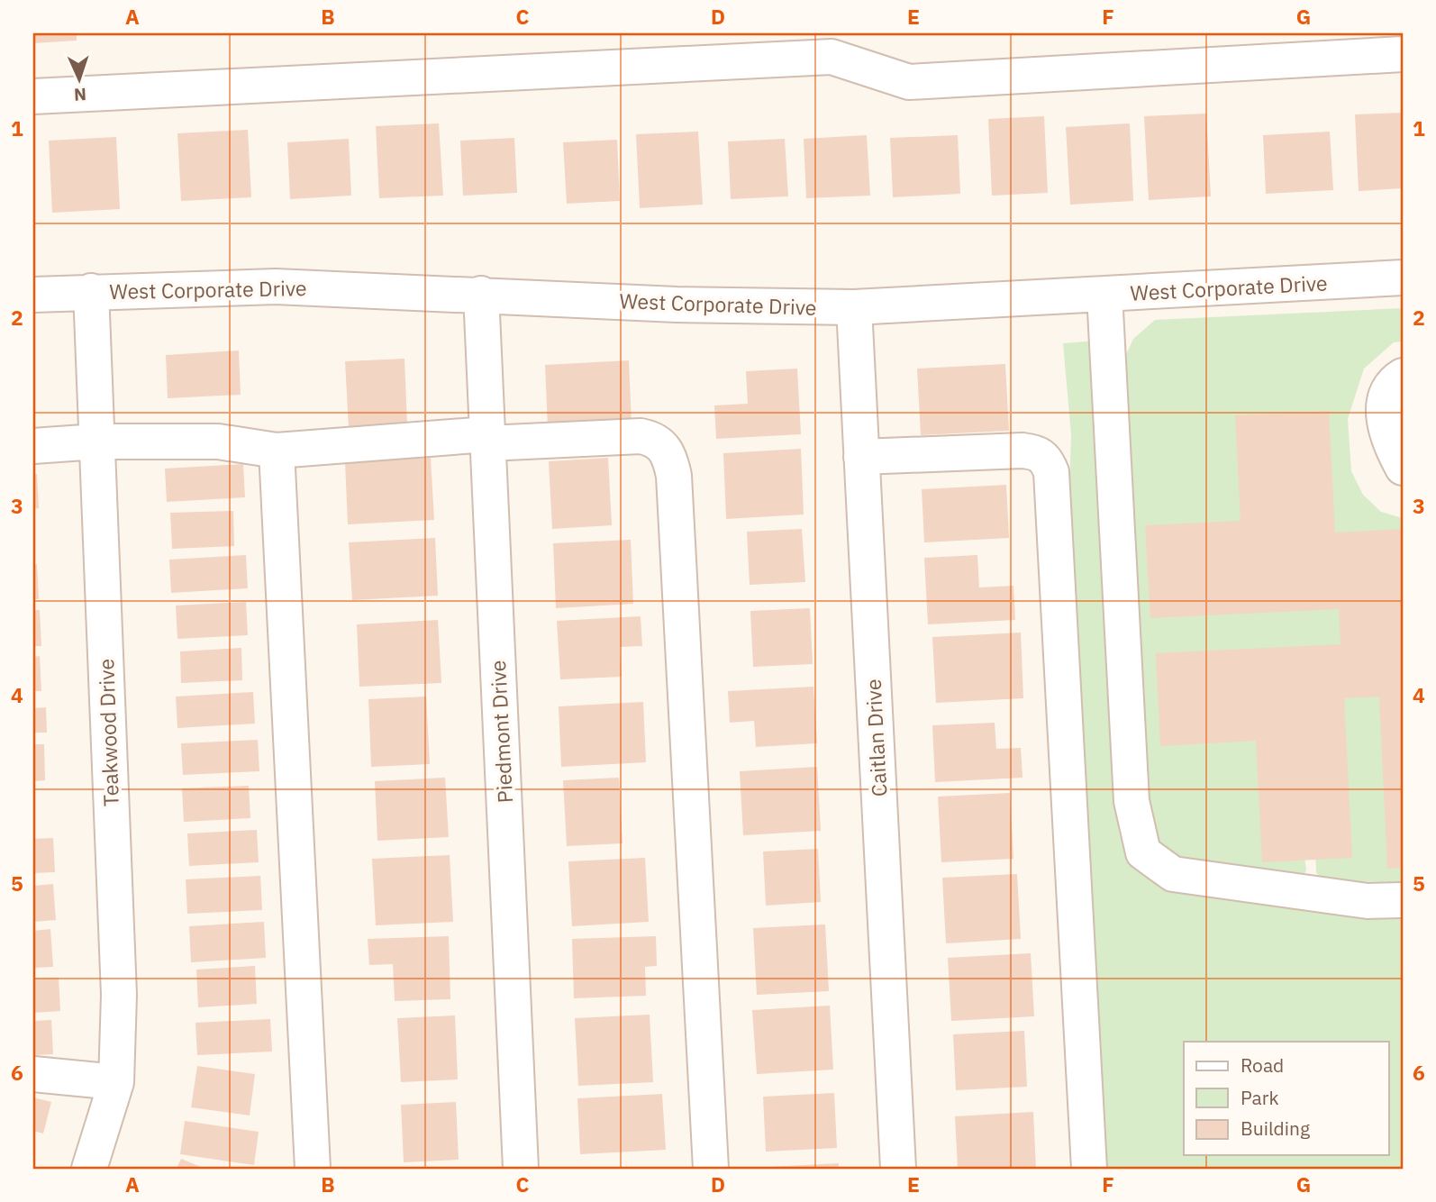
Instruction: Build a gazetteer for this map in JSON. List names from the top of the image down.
{
  "streets": {
    "street": [
      "West Corporate Drive",
      "Piedmont Drive",
      "Teakwood Drive",
      "Caitlan Drive"
    ]
  },
  "crossings": [
    ["West Corporate Drive", "Piedmont Drive"],
    ["West Corporate Drive", "Teakwood Drive"],
    ["West Corporate Drive", "Caitlan Drive"]
  ],
  "legend": ["Road", "Park", "Building"],
  "north": "bottom",
  "grid": {
    "columns": [
      "A",
      "B",
      "C",
      "D",
      "E",
      "F",
      "G"
    ],
    "rows": [
      "1",
      "2",
      "3",
      "4",
      "5",
      "6"
    ]
  }
}
